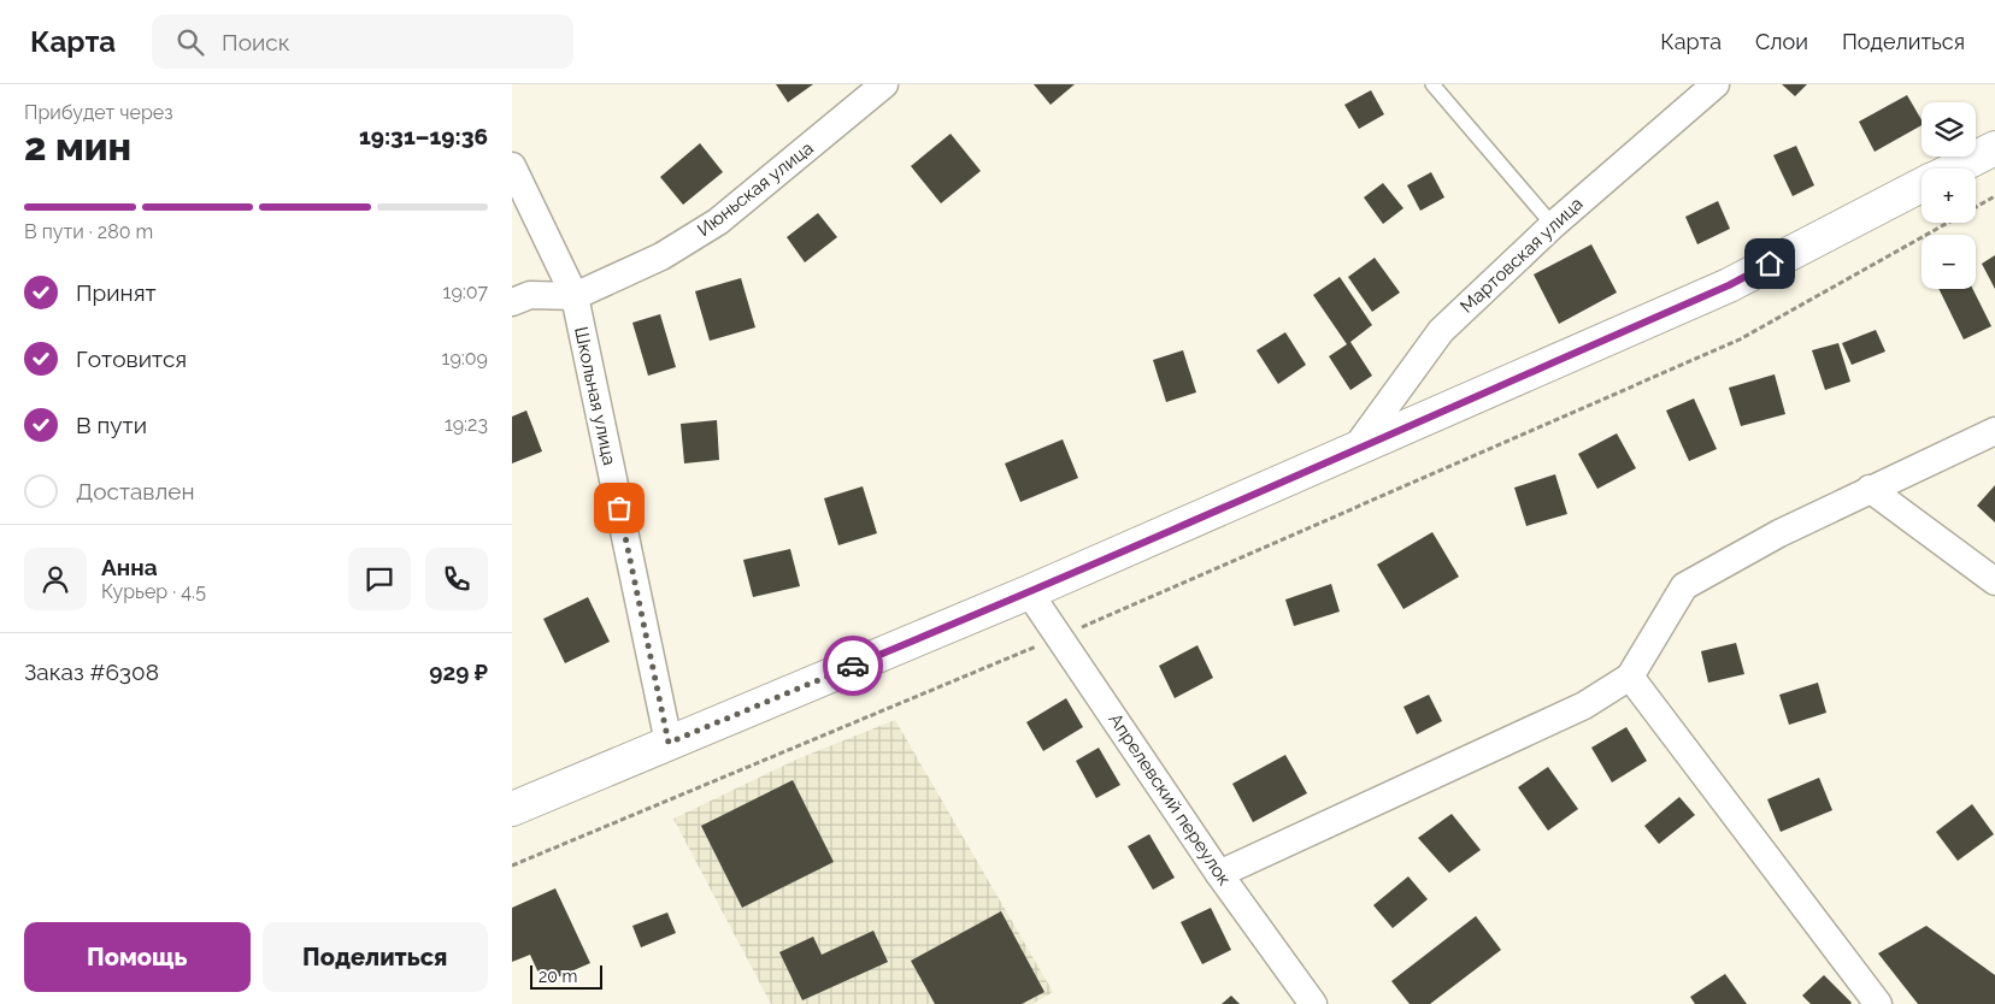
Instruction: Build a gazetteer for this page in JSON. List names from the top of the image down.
{
  "streets": {
    "street": [
      "Июньская улица",
      "Мартовская улица",
      "Школьная улица",
      "Апрелевский переулок"
    ]
  },
  "crossings": [
    ["Июньская улица", "Школьная улица"]
  ],
  "scale_bar": "20 m",
  "page": {
    "header": "Карта",
    "search": "Поиск",
    "nav": ["Карта", "Слои", "Поделиться"],
    "heading": ["2 мин", "Прибудет через", "19:31–19:36"],
    "panel": [
      "Анна",
      "Курьер · 4.5",
      "Заказ #6308",
      "929 ₽"
    ],
    "map_buttons": ["+", "−"],
    "bar": "В пути · 280 m",
    "list": [
      ["Принят", "19:07"],
      ["Готовится", "19:09"],
      ["В пути", "19:23"],
      "Доставлен"
    ],
    "buttons": ["Помощь", "Поделиться"],
    "scale": "20 m"
  }
}
